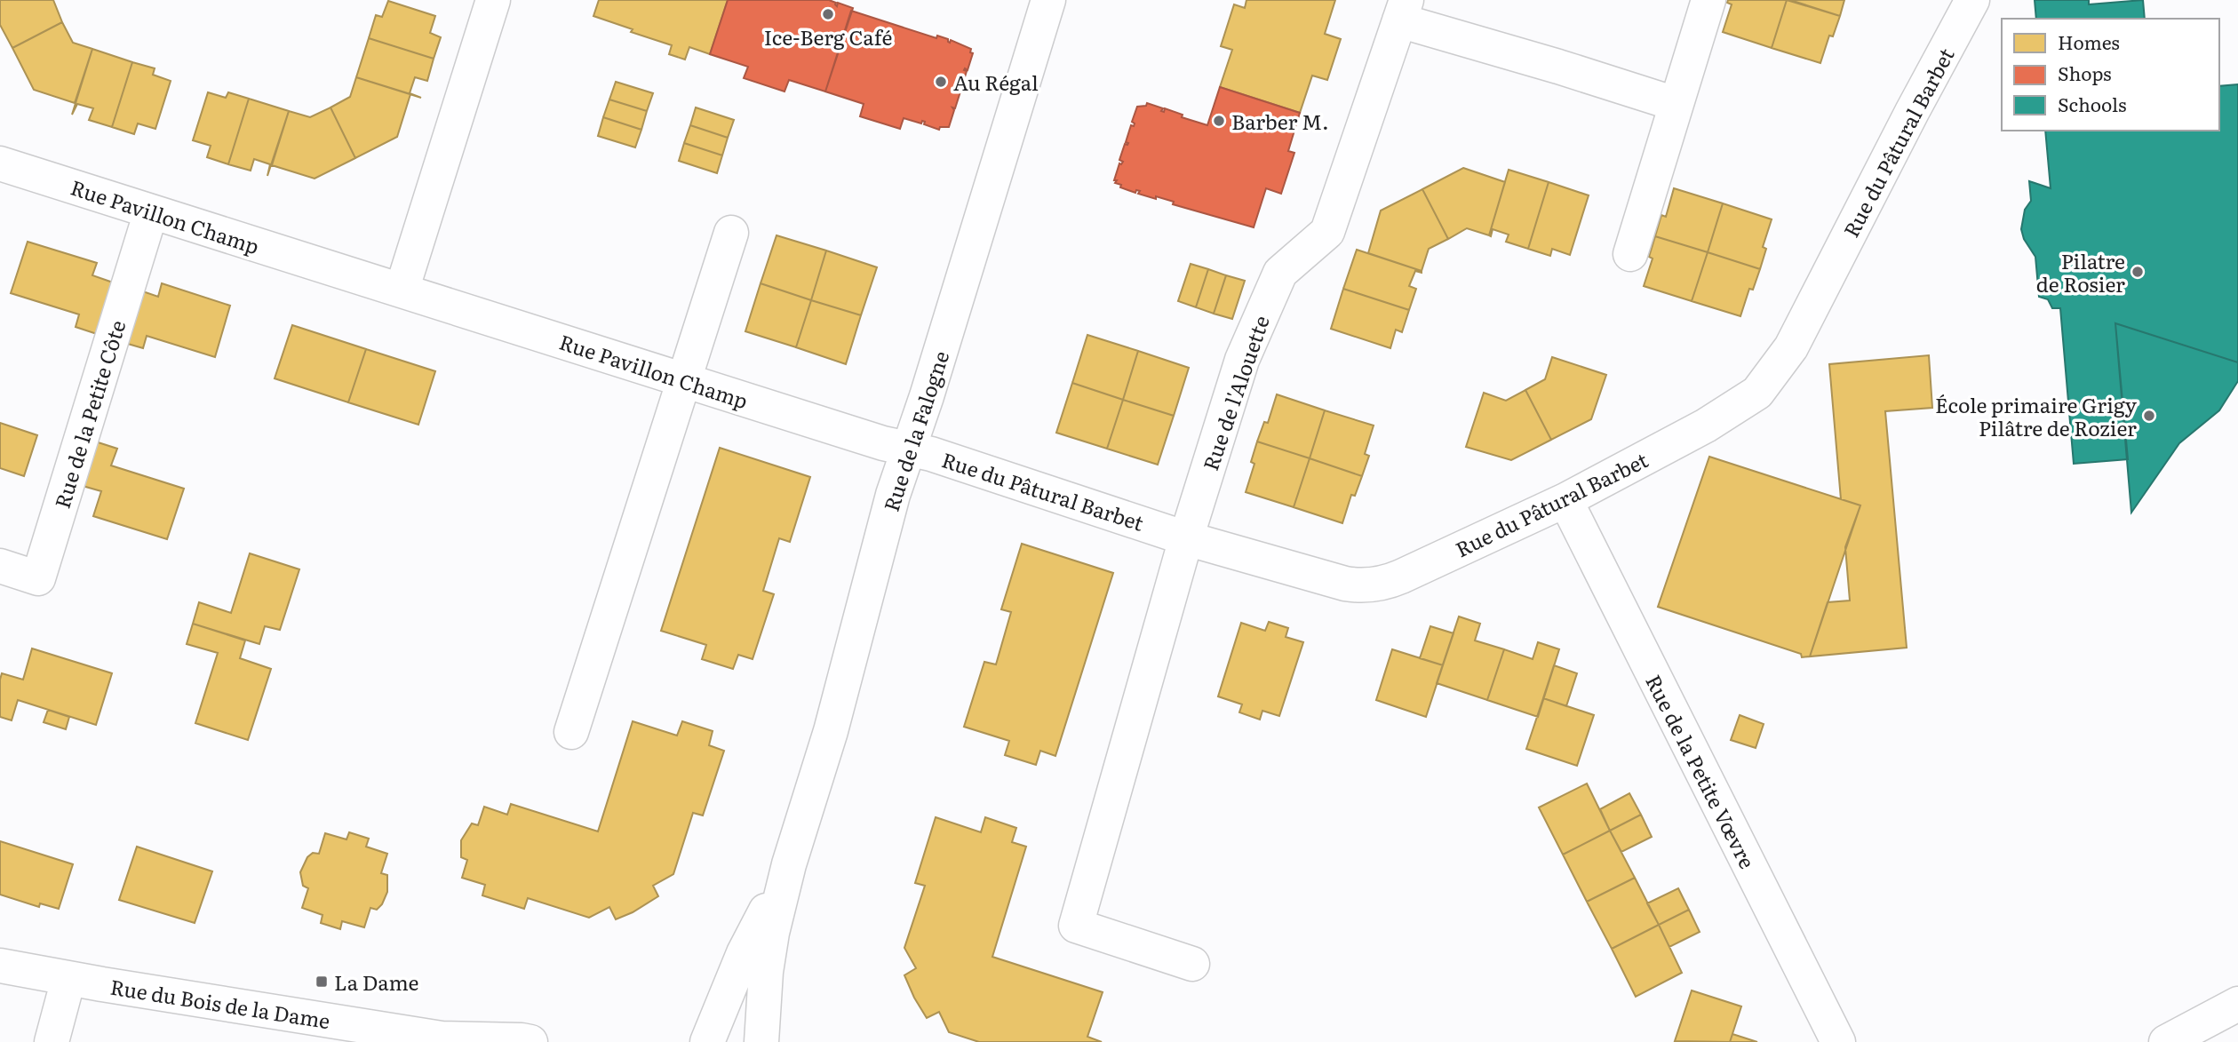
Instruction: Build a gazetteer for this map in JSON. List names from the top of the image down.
{
  "streets": {
    "street": [
      "Rue du Pâtural Barbet",
      "Rue Pavillon Champ",
      "Rue de l'Alouette",
      "Rue de la Petite Côte",
      "Rue de la Falogne",
      "Rue de la Petite Vœvre",
      "Rue du Bois de la Dame"
    ]
  },
  "crossings": [
    ["Rue du Pâtural Barbet", "Rue Pavillon Champ"],
    ["Rue du Pâtural Barbet", "Rue de l'Alouette"],
    ["Rue du Pâtural Barbet", "Rue de la Falogne"],
    ["Rue du Pâtural Barbet", "Rue de la Petite Vœvre"],
    ["Rue Pavillon Champ", "Rue de la Petite Côte"],
    ["Rue Pavillon Champ", "Rue de la Falogne"]
  ],
  "places": {
    "other": [
      "Ice-Berg Café",
      "Au Régal",
      "Barber M.",
      "Pilatre de Rosier",
      "École primaire Grigy Pilâtre de Rozier"
    ],
    "transit": ["La Dame"]
  },
  "legend": ["Homes", "Shops", "Schools"]
}
